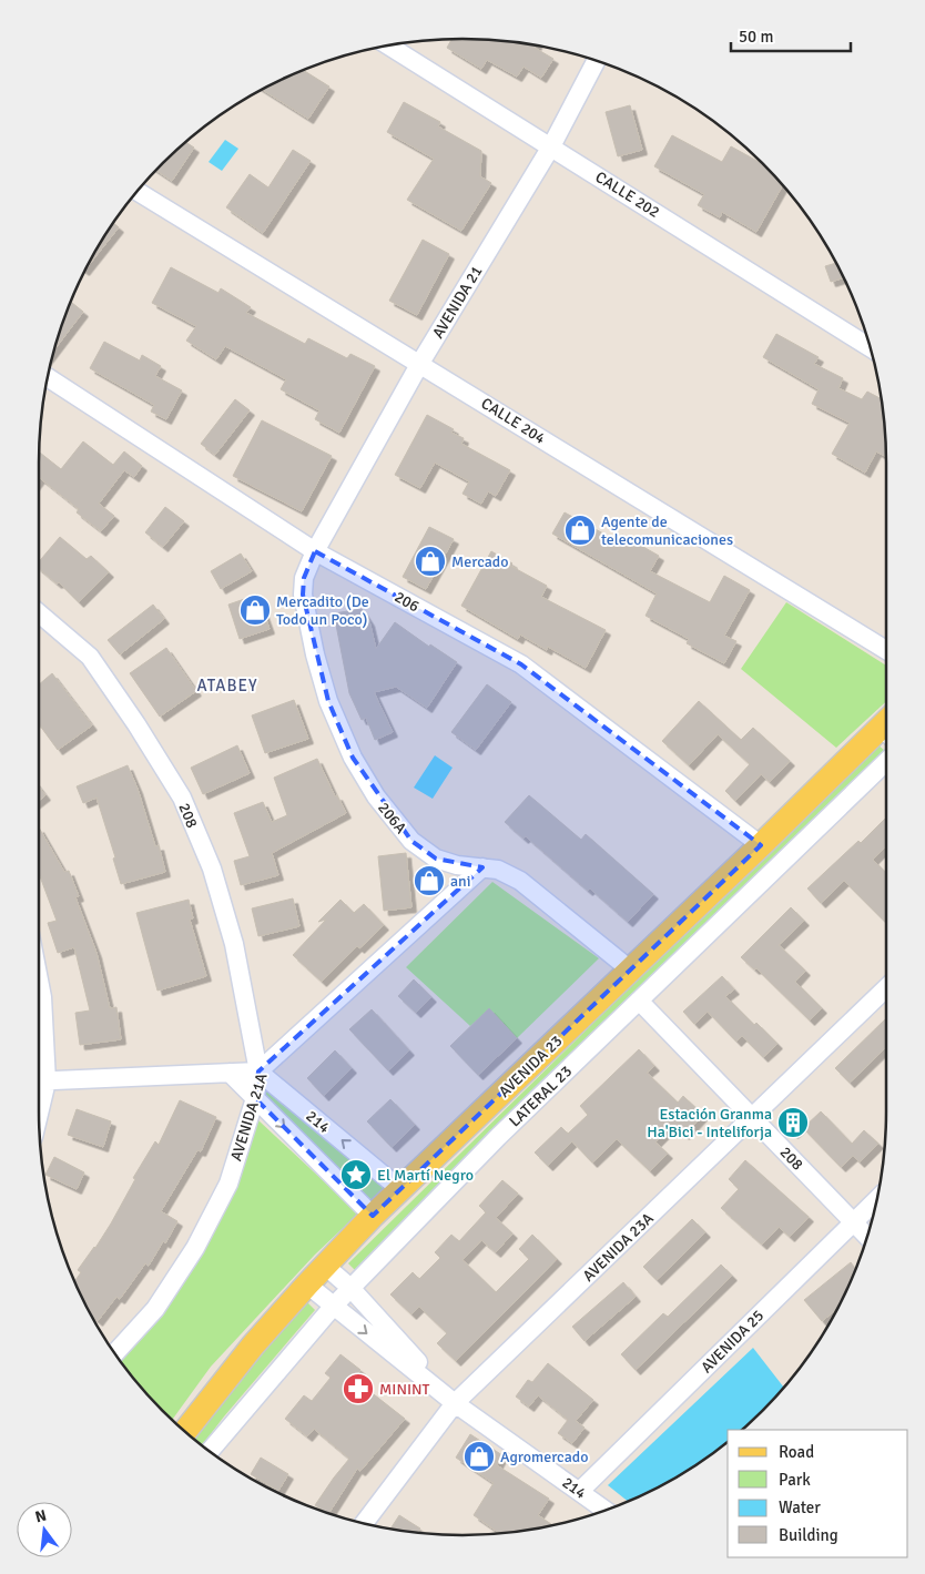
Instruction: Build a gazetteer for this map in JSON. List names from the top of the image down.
{
  "streets": {
    "main road": ["AVENIDA 23"],
    "street": [
      "CALLE 202",
      "AVENIDA 21",
      "CALLE 204",
      "206",
      "208",
      "206A",
      "LATERAL 23",
      "AVENIDA 21A",
      "214",
      "AVENIDA 23A",
      "AVENIDA 25"
    ]
  },
  "crossings": [
    ["CALLE 202", "AVENIDA 21"],
    ["AVENIDA 21", "CALLE 204"],
    ["AVENIDA 21", "206"],
    ["AVENIDA 21", "206A"],
    ["206", "206A"],
    ["206", "AVENIDA 23"],
    ["208", "LATERAL 23"],
    ["208", "AVENIDA 21A"],
    ["208", "214"],
    ["208", "AVENIDA 23A"],
    ["208", "AVENIDA 25"],
    ["206A", "AVENIDA 23"],
    ["206A", "AVENIDA 21A"],
    ["AVENIDA 23", "214"],
    ["LATERAL 23", "214"],
    ["AVENIDA 21A", "214"],
    ["214", "AVENIDA 23A"],
    ["214", "AVENIDA 25"]
  ],
  "districts": ["ATABEY"],
  "places": {
    "shop": [
      "Agente de telecomunicaciones",
      "Mercado",
      "Mercadito (De Todo un Poco)",
      "ani",
      "Agromercado"
    ],
    "building": ["Estación Granma Ha'Bici - Inteliforja"],
    "place": ["El Martí Negro"],
    "pharmacy": ["MININT"]
  },
  "legend": [
    "Road",
    "Park",
    "Water",
    "Building"
  ],
  "scale_bar": "50 m",
  "north": "top"
}
